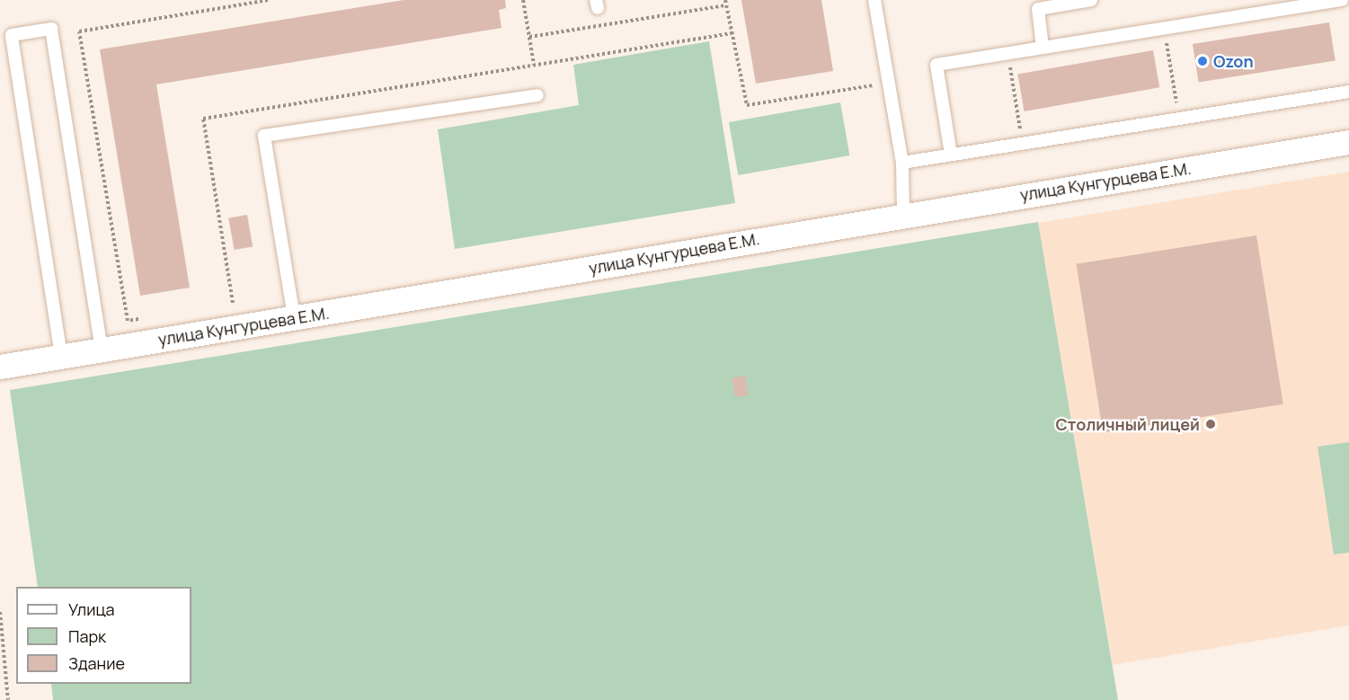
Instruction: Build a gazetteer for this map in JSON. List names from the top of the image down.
{
  "streets": {
    "street": ["улица Кунгурцева Е.М."]
  },
  "places": ["Ozon", "Столичный лицей"],
  "legend": ["Улица", "Парк", "Здание"]
}
